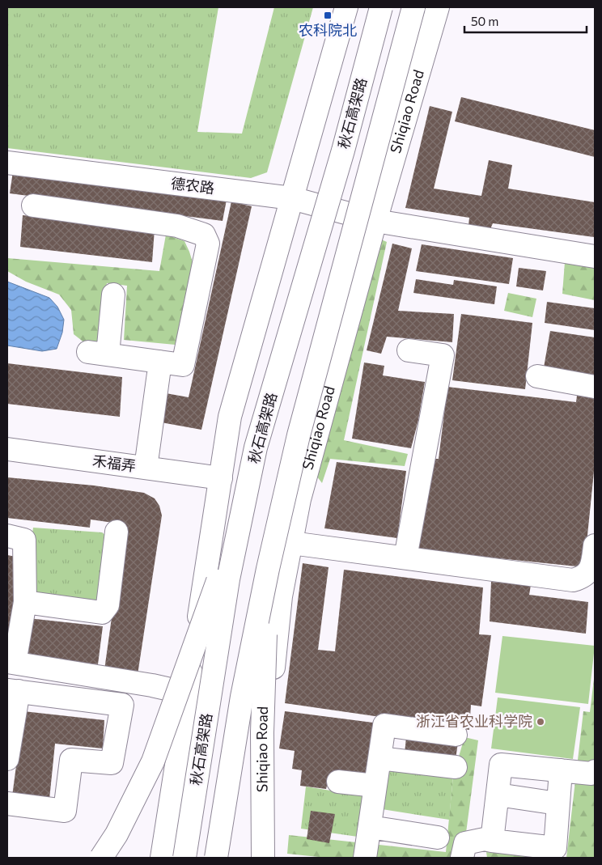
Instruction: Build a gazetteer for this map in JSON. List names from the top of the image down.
{
  "streets": {
    "main road": [
      "Shiqiao Road",
      "秋石高架路",
      "德农路",
      "禾福弄"
    ]
  },
  "crossings": [
    ["Shiqiao Road", "德农路"]
  ],
  "places": {
    "transit": ["农科院北"],
    "other": ["浙江省农业科学院"]
  },
  "scale_bar": "50 m"
}
